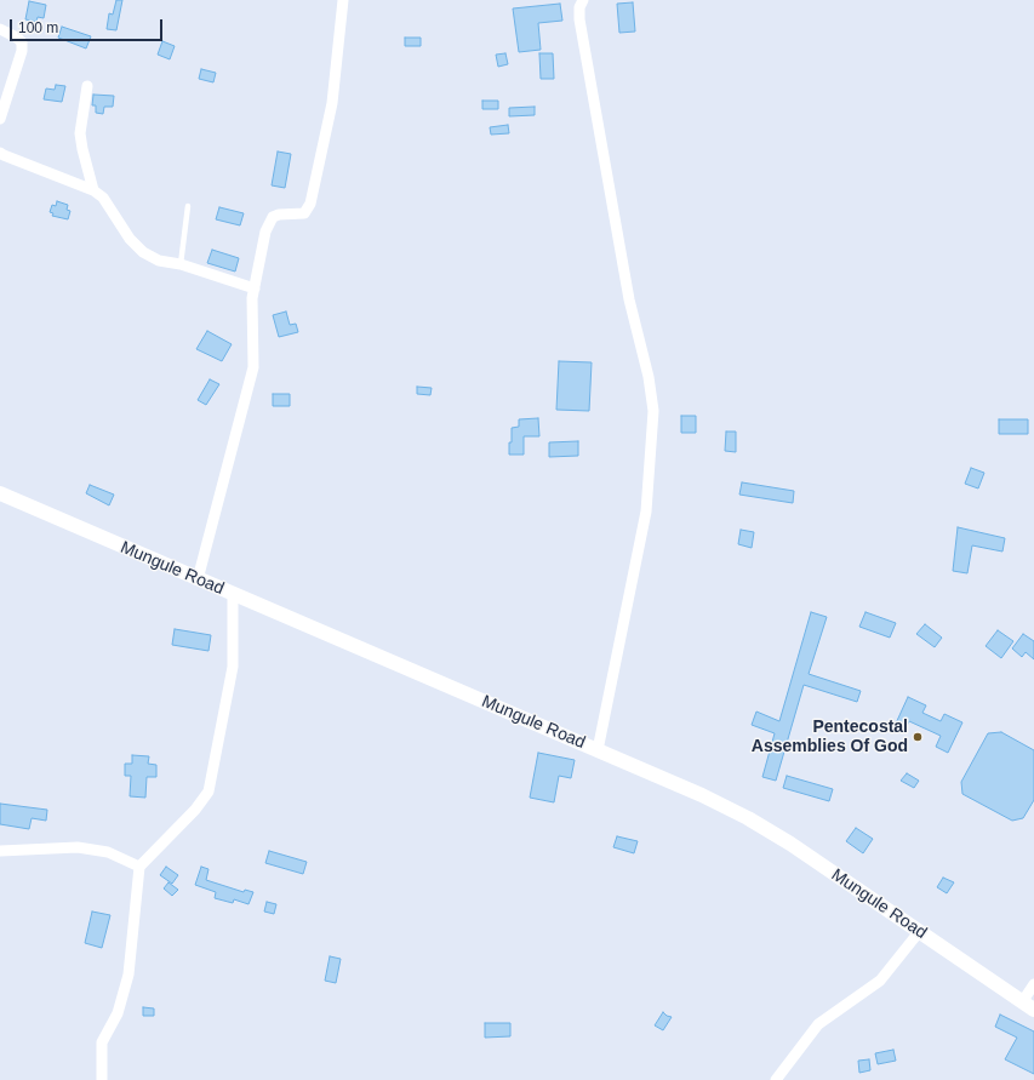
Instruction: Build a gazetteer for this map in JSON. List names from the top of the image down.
{
  "streets": {
    "street": ["Mungule Road"]
  },
  "places": ["Pentecostal Assemblies Of God"],
  "scale_bar": "100 m"
}
